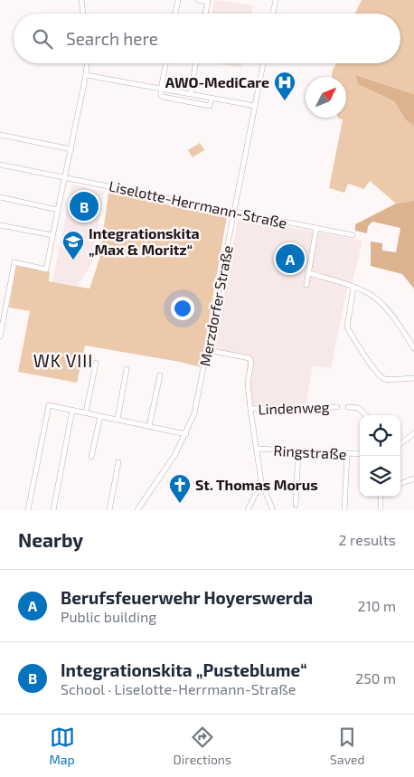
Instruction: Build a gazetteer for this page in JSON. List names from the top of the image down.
{
  "streets": {
    "street": [
      "Liselotte-Herrmann-Straße",
      "Merzdorfer Straße",
      "Lindenweg",
      "Ringstraße"
    ]
  },
  "crossings": [
    ["Liselotte-Herrmann-Straße", "Merzdorfer Straße"],
    ["Merzdorfer Straße", "Lindenweg"],
    ["Lindenweg", "Ringstraße"]
  ],
  "districts": ["WK VIII"],
  "places": {
    "hospital": ["AWO-MediCare"],
    "school or university": ["Integrationskita „Max & Moritz“"],
    "church": ["St. Thomas Morus"]
  },
  "north": "top right",
  "page": {
    "search": "Search here",
    "pins": ["B", "A"],
    "heading": ["Nearby", "2 results"],
    "list": [
      {
        "mark": "A",
        "name": "Berufsfeuerwehr Hoyerswerda",
        "note": "Public building",
        "value": "210 m"
      },
      {
        "mark": "B",
        "name": "Integrationskita „Pusteblume“",
        "note": "School · Liselotte-Herrmann-Straße",
        "value": "250 m"
      }
    ],
    "nav": ["Map", "Directions", "Saved"]
  }
}
